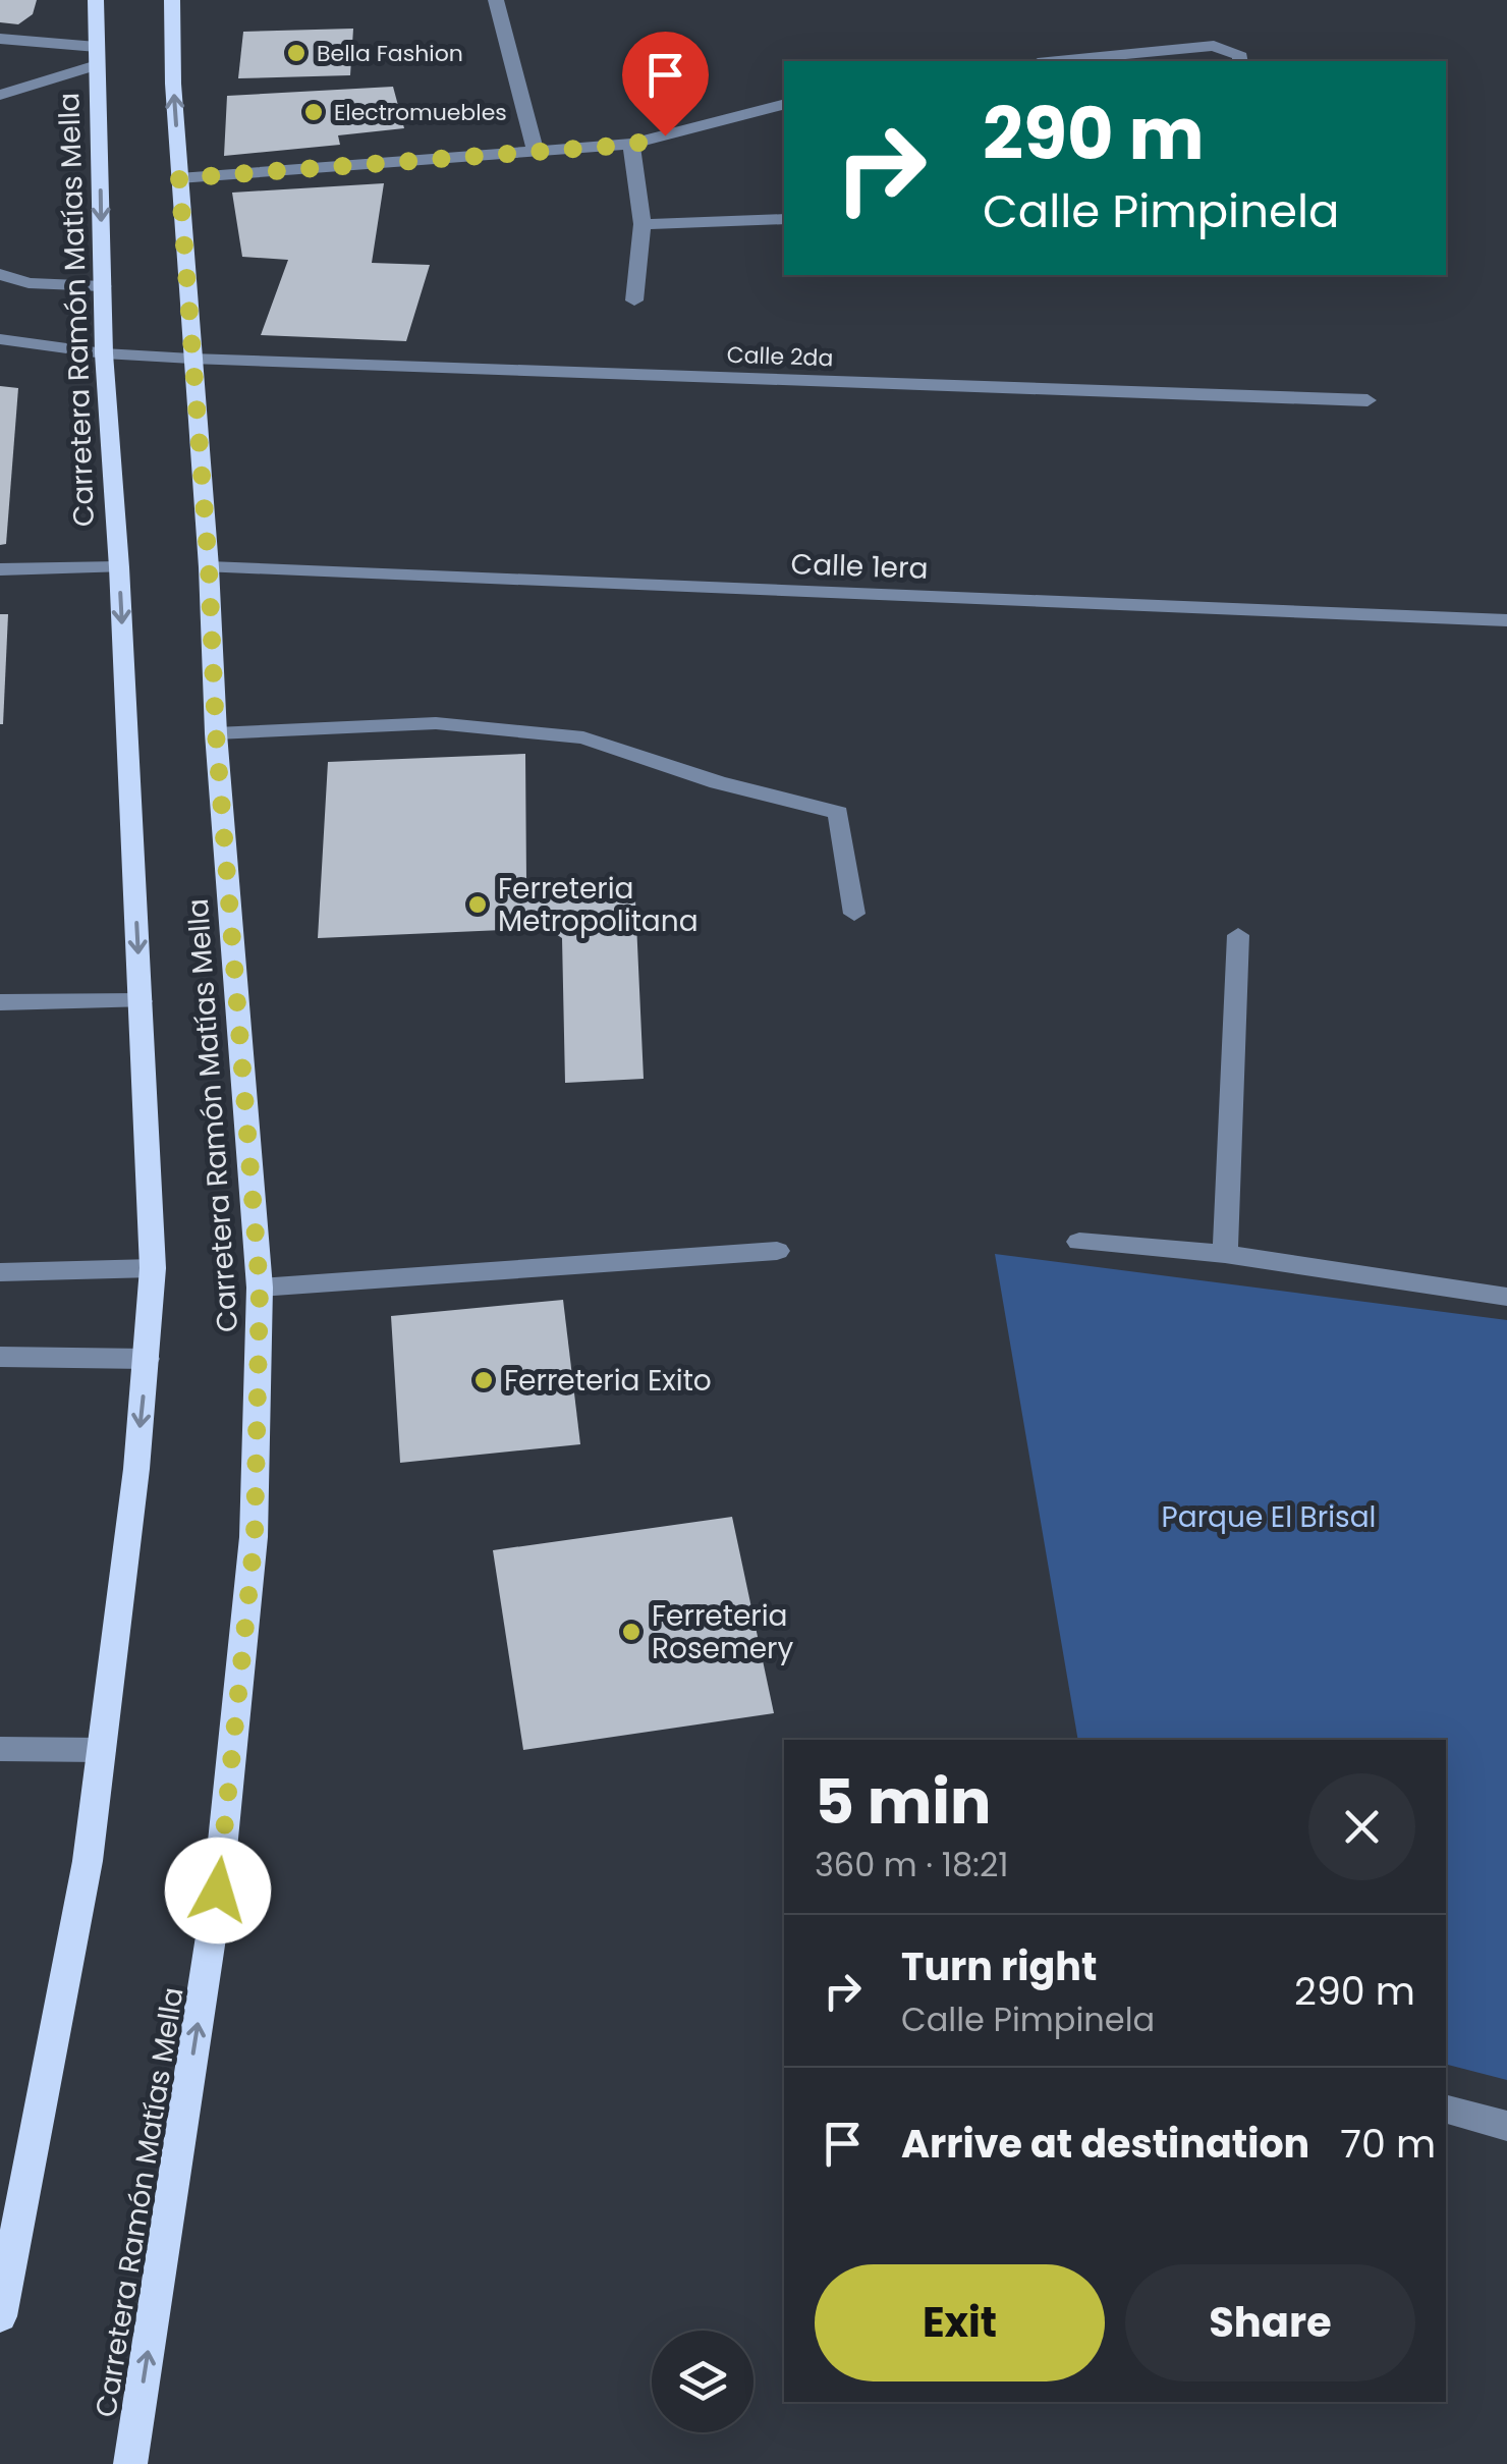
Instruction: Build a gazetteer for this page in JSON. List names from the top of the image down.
{
  "streets": {
    "main road": ["Carretera Ramón Matías Mella"],
    "street": ["Calle 2da", "Calle 1era"]
  },
  "crossings": [
    ["Carretera Ramón Matías Mella", "Calle 2da"],
    ["Carretera Ramón Matías Mella", "Calle 1era"]
  ],
  "parks": ["Parque El Brisal"],
  "places": [
    "Bella Fashion",
    "Electromuebles",
    "Ferreteria Metropolitana",
    "Ferreteria Exito",
    "Ferreteria Rosemery"
  ],
  "page": {
    "turn": ["290 m", "Calle Pimpinela"],
    "heading": ["5 min", "360 m · 18:21"],
    "list": [
      {
        "name": "Turn right",
        "note": "Calle Pimpinela",
        "value": "290 m"
      },
      {
        "name": "Arrive at destination",
        "value": "70 m"
      }
    ],
    "buttons": ["Exit", "Share"]
  }
}
